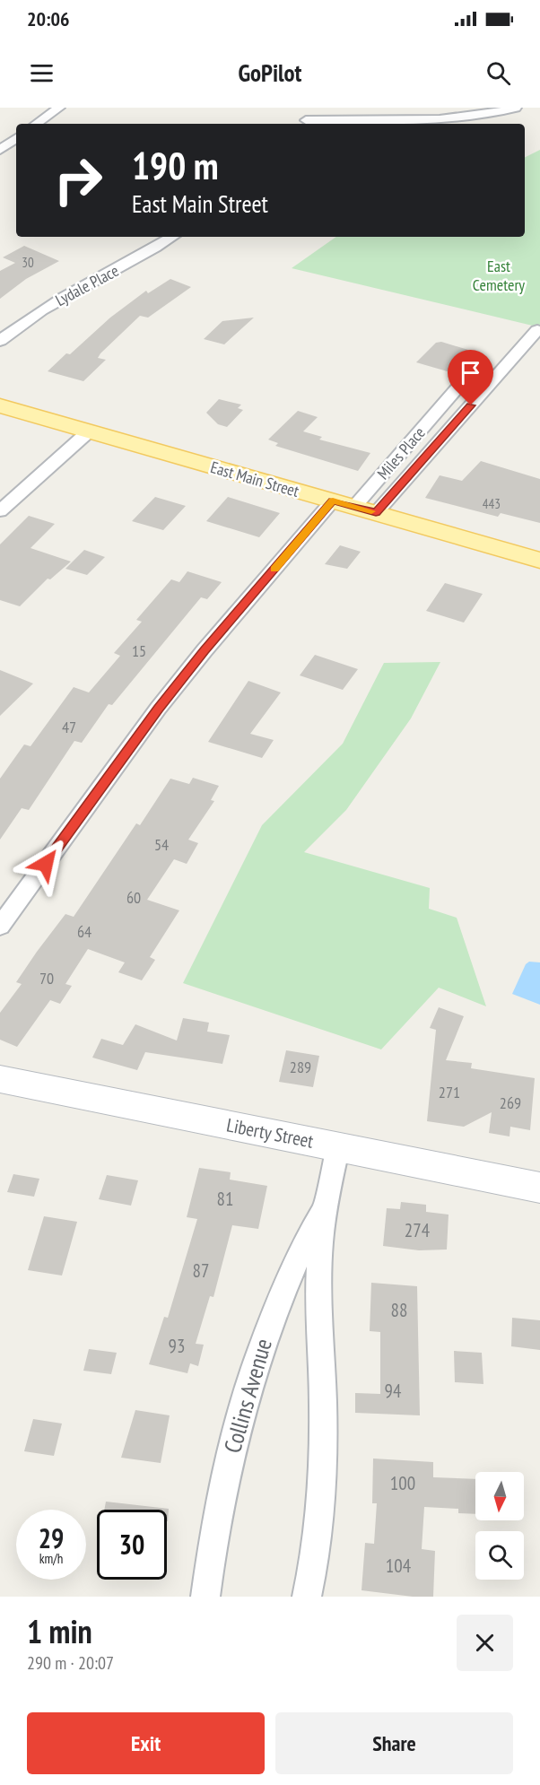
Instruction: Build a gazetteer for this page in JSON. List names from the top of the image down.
{
  "streets": {
    "main road": ["East Main Street", "Liberty Street"],
    "street": ["Lydale Place", "Miles Place", "Collins Avenue"]
  },
  "crossings": [
    ["Miles Place", "East Main Street"],
    ["Liberty Street", "Collins Avenue"]
  ],
  "parks": ["East Cemetery"],
  "house_numbers": [
    "30",
    "443",
    "15",
    "47",
    "54",
    "60",
    "64",
    "70",
    "289",
    "271",
    "269",
    "81",
    "274",
    "87",
    "88",
    "93",
    "94",
    "100",
    "104"
  ],
  "north": "bottom",
  "page": {
    "status": "20:06",
    "header": "GoPilot",
    "turn": ["190 m", "East Main Street"],
    "speed": "29 km/h",
    "limit": "30",
    "heading": ["1 min", "290 m · 20:07"],
    "buttons": ["Exit", "Share"]
  }
}
